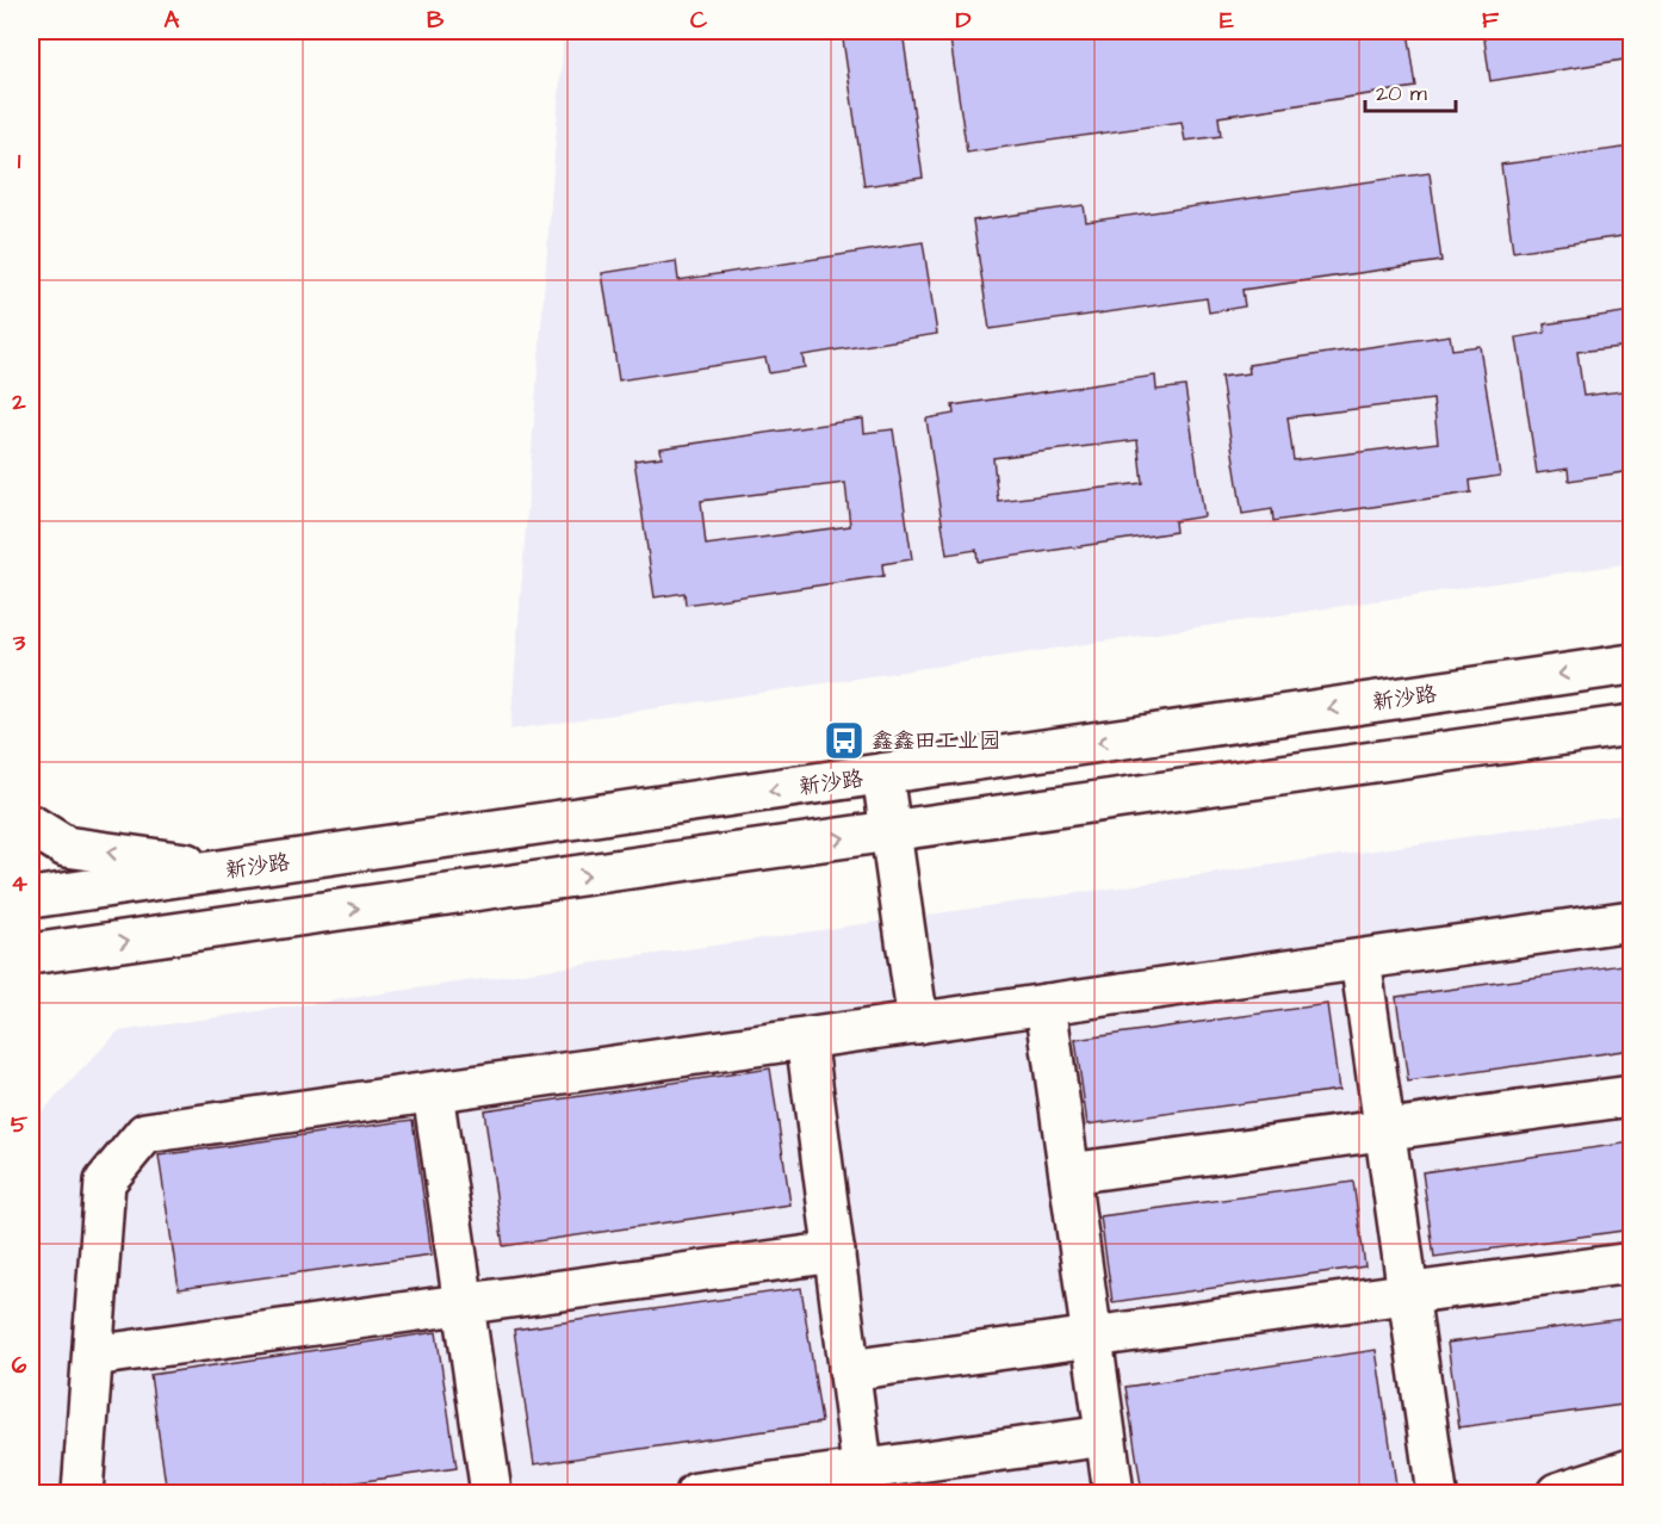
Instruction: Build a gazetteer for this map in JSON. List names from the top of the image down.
{
  "streets": {
    "main road": ["新沙路"]
  },
  "places": {
    "bus stop": ["鑫鑫田工业园"]
  },
  "scale_bar": "20 m",
  "grid": {
    "columns": [
      "A",
      "B",
      "C",
      "D",
      "E",
      "F"
    ],
    "rows": [
      "1",
      "2",
      "3",
      "4",
      "5",
      "6"
    ]
  }
}
